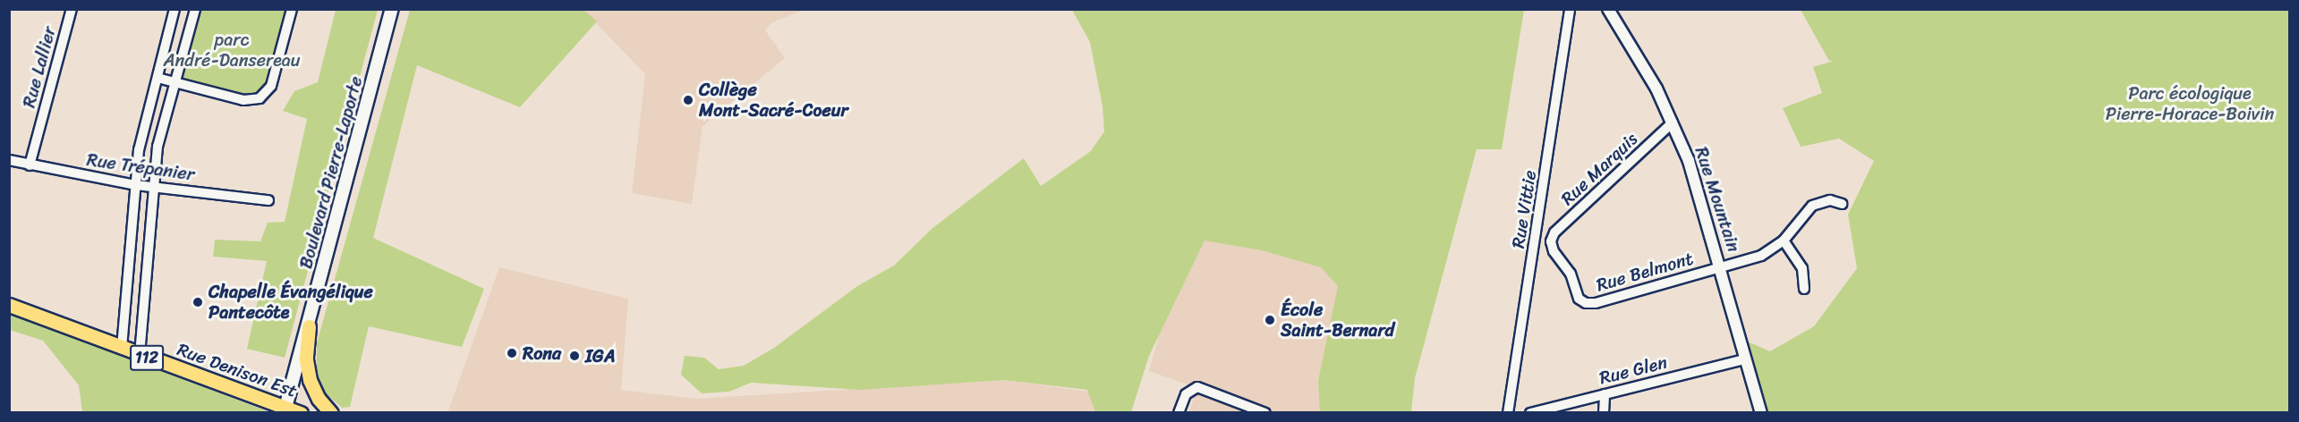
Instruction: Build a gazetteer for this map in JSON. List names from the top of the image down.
{
  "streets": {
    "main road": ["Boulevard Pierre-Laporte", "112", "Rue Denison Est"],
    "street": [
      "Rue Lallier",
      "Rue Trépanier",
      "Rue Marquis",
      "Rue Mountain",
      "Rue Vittie",
      "Rue Belmont",
      "Rue Glen"
    ]
  },
  "crossings": [
    ["Rue Lallier", "Rue Trépanier"],
    ["Rue Marquis", "Rue Mountain"],
    ["Rue Marquis", "Rue Belmont"],
    ["Boulevard Pierre-Laporte", "Rue Denison Est"],
    ["Rue Mountain", "Rue Belmont"],
    ["Rue Mountain", "Rue Glen"]
  ],
  "parks": ["parc André-Dansereau", "Parc écologique Pierre-Horace-Boivin"],
  "places": [
    "Collège Mont-Sacré-Coeur",
    "Chapelle Évangélique Pantecôte",
    "École Saint-Bernard",
    "Rona",
    "IGA"
  ]
}
